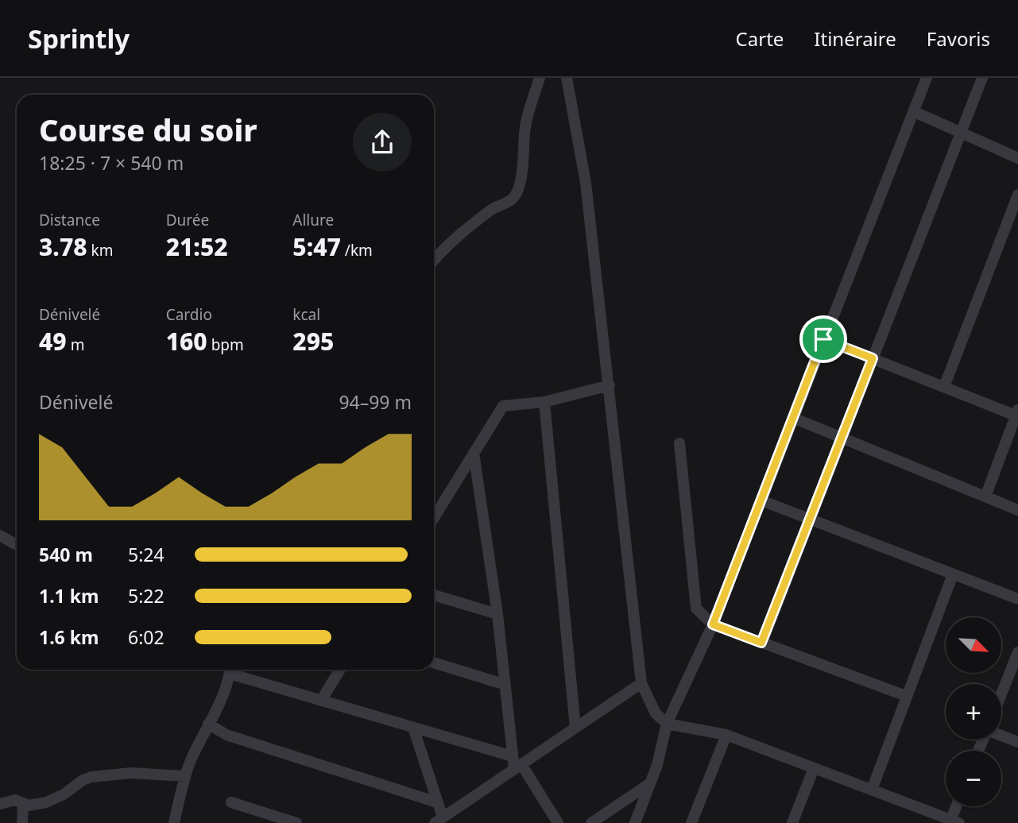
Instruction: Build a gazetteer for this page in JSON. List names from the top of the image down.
{
  "north": "bottom right",
  "page": {
    "header": "Sprintly",
    "nav": ["Carte", "Itinéraire", "Favoris"],
    "heading": ["Course du soir", "18:25 · 7 × 540 m"],
    "stats": [
      ["Distance", "3.78 km"],
      ["Durée", "21:52"],
      ["Allure", "5:47 /km"],
      ["Dénivelé", "49 m"],
      ["Cardio", "160 bpm"],
      ["kcal", "295"]
    ],
    "chart": ["Dénivelé", "94–99 m"],
    "list": [
      {
        "name": "540 m",
        "note": "5:24"
      },
      {
        "name": "1.1 km",
        "note": "5:22"
      },
      {
        "name": "1.6 km",
        "note": "6:02"
      }
    ],
    "map_buttons": ["+", "−"]
  }
}
